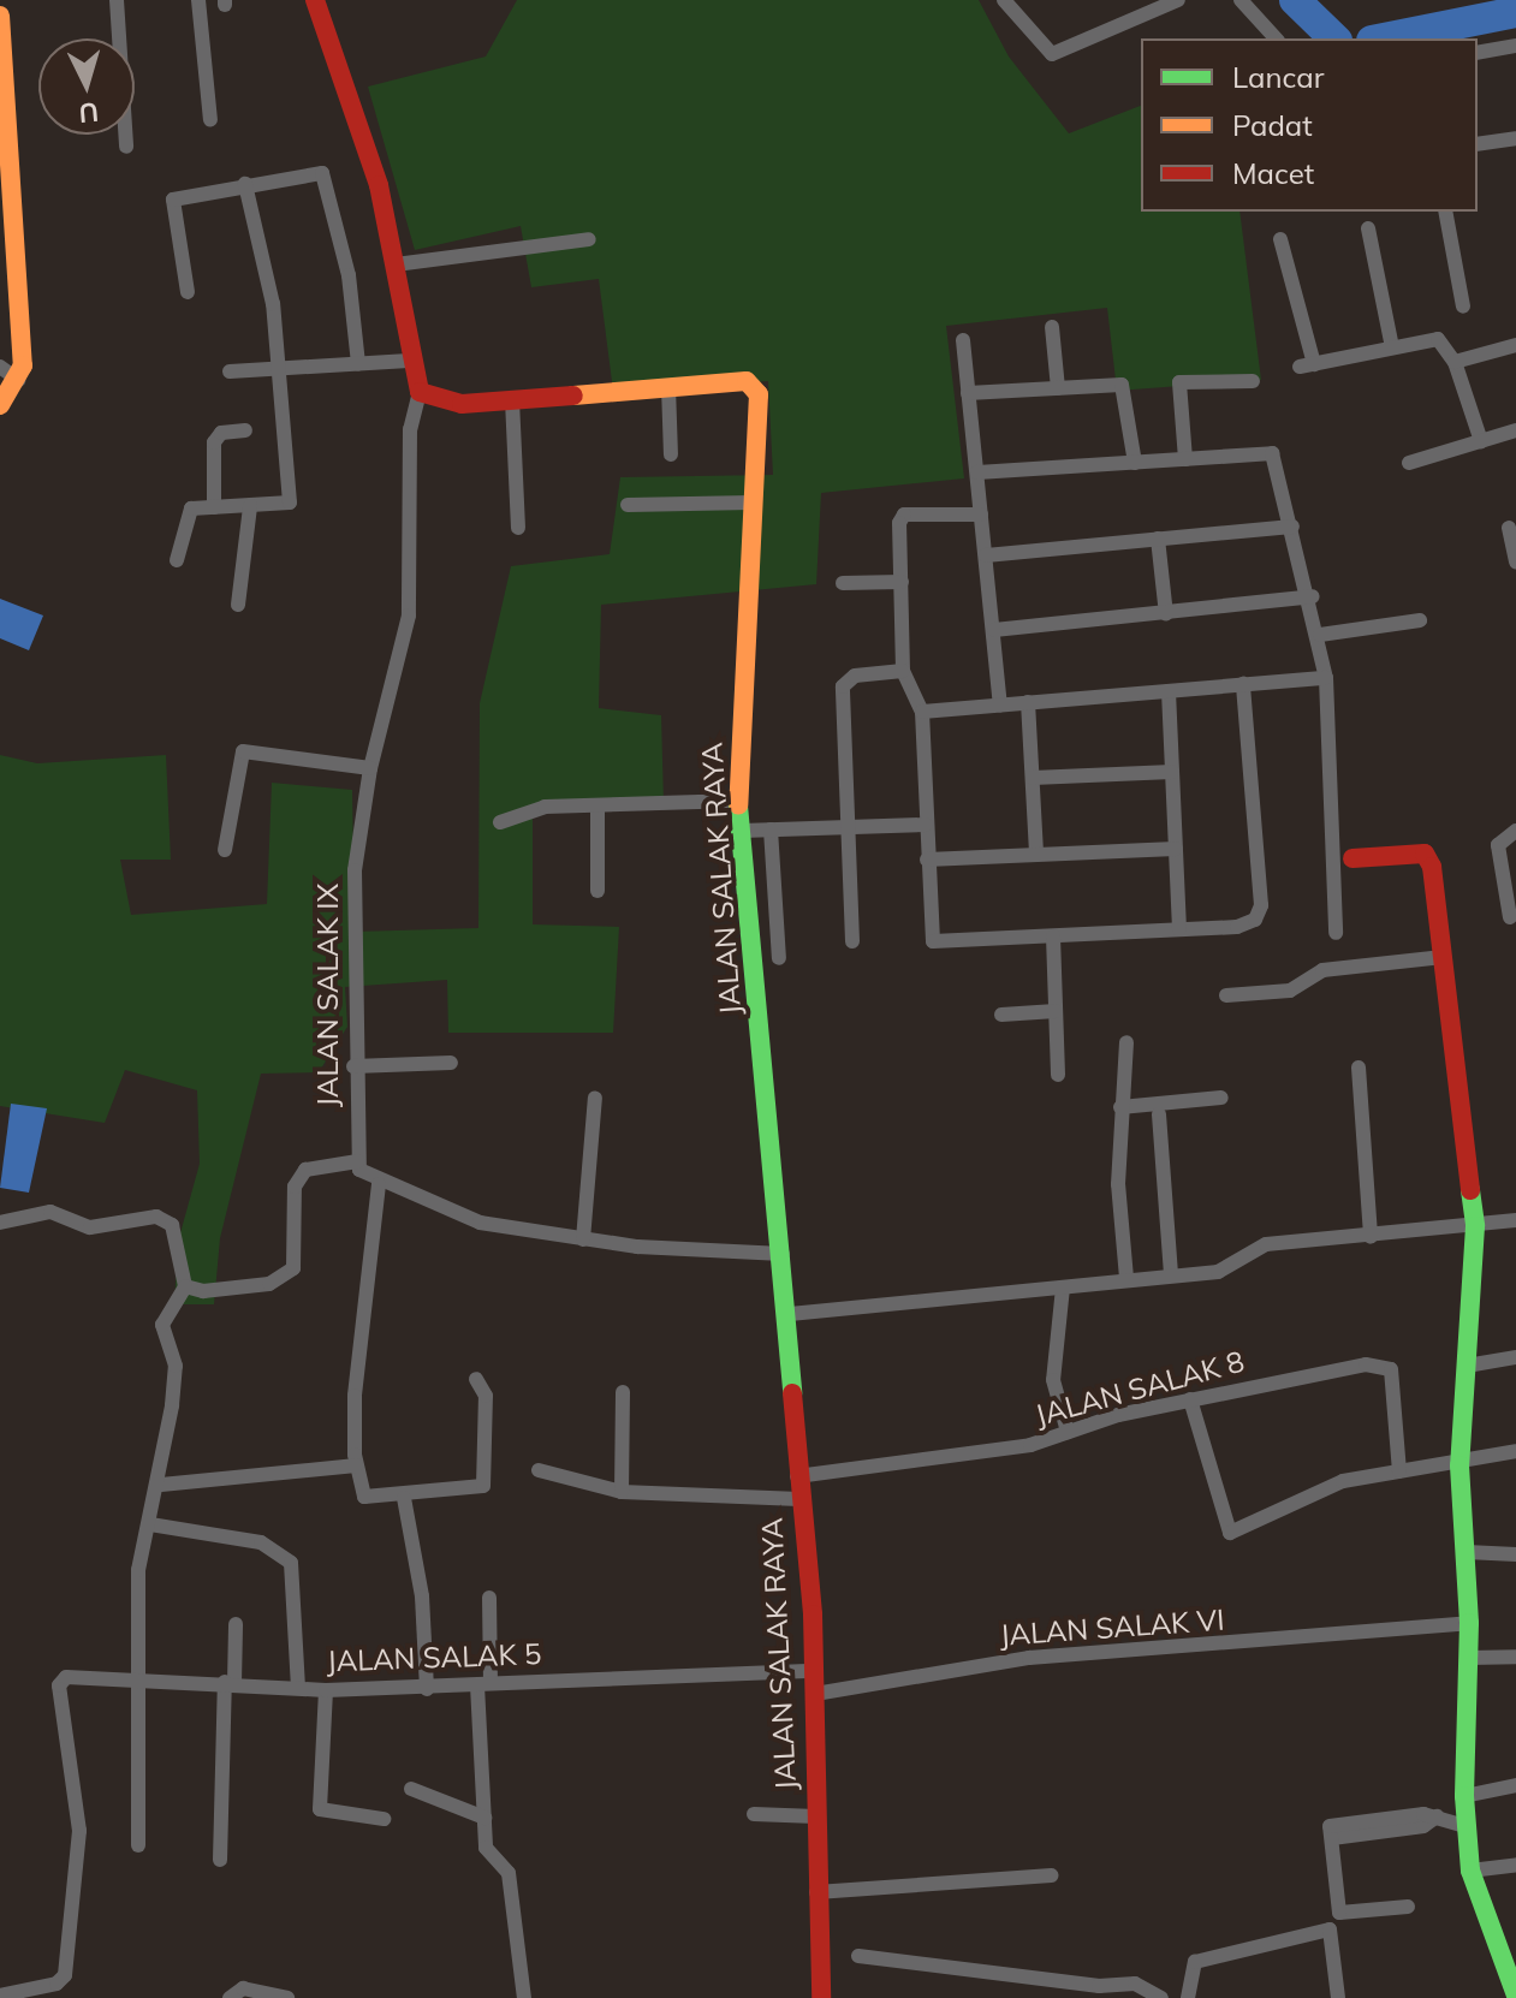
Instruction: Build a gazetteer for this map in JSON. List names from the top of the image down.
{
  "streets": {
    "street": [
      "JALAN SALAK RAYA",
      "JALAN SALAK IX",
      "JALAN SALAK 8",
      "JALAN SALAK VI",
      "JALAN SALAK 5"
    ]
  },
  "crossings": [
    ["JALAN SALAK RAYA", "JALAN SALAK IX"],
    ["JALAN SALAK RAYA", "JALAN SALAK 8"],
    ["JALAN SALAK RAYA", "JALAN SALAK VI"],
    ["JALAN SALAK RAYA", "JALAN SALAK 5"]
  ],
  "legend": ["Lancar", "Padat", "Macet"],
  "north": "bottom"
}
